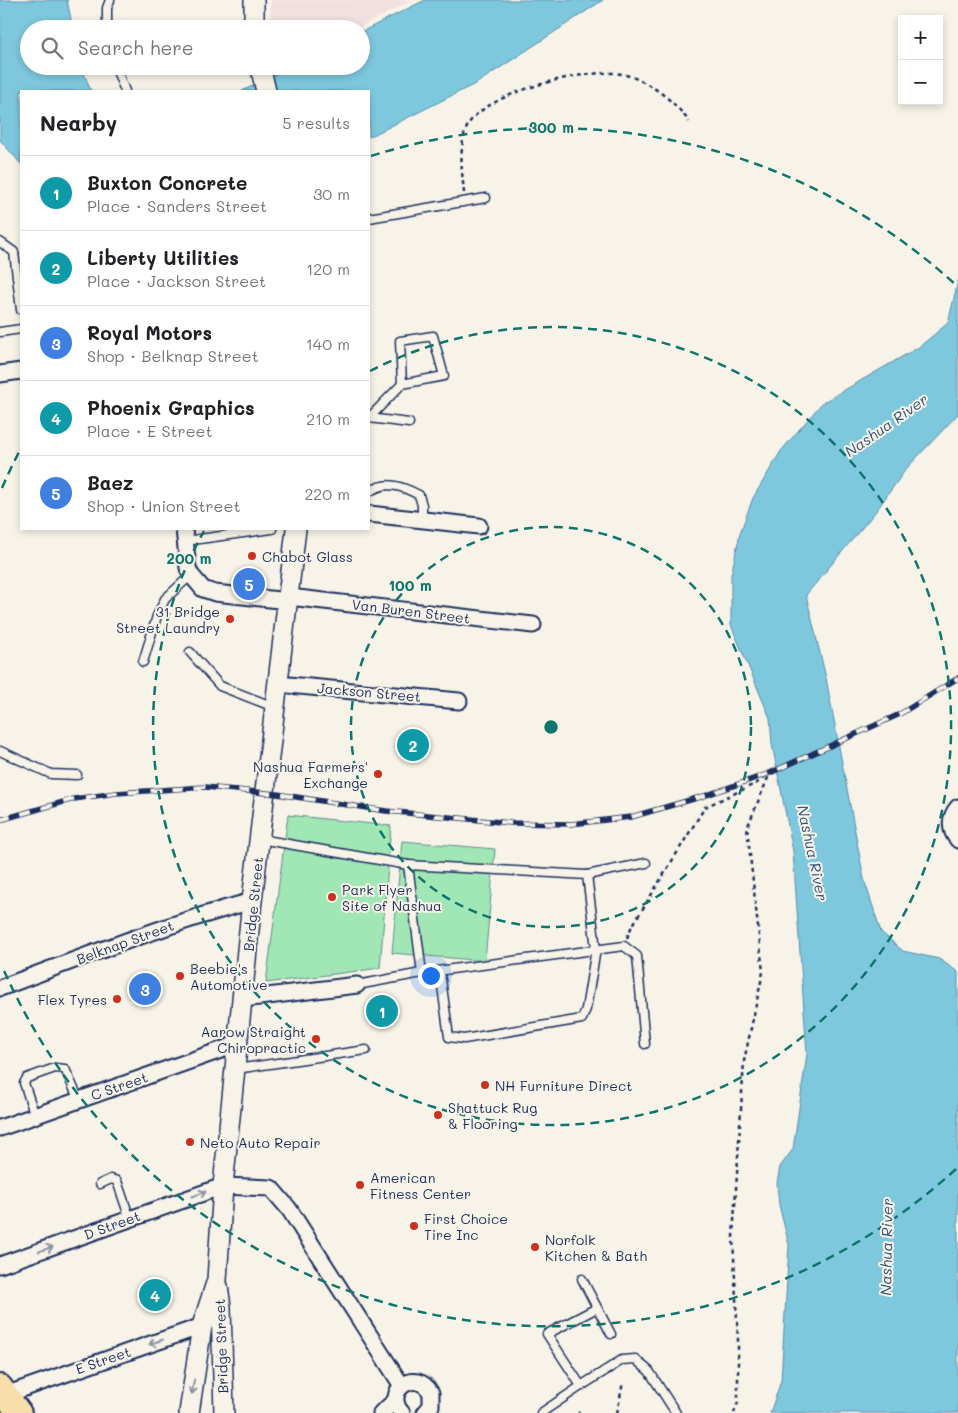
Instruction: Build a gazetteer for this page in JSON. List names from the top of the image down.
{
  "streets": {
    "street": [
      "Van Buren Street",
      "Jackson Street",
      "Bridge Street",
      "Belknap Street",
      "C Street",
      "D Street",
      "E Street"
    ]
  },
  "crossings": [
    ["Van Buren Street", "Bridge Street"],
    ["Jackson Street", "Bridge Street"],
    ["Bridge Street", "Belknap Street"],
    ["Bridge Street", "C Street"],
    ["Bridge Street", "D Street"],
    ["Bridge Street", "E Street"]
  ],
  "one_way": ["D Street", "E Street"],
  "water": ["Nashua River"],
  "places": [
    "Chabot Glass",
    "31 Bridge Street Laundry",
    "Nashua Farmers' Exchange",
    "Park Flyer Site of Nashua",
    "Beebie's Automotive",
    "Flex Tyres",
    "Aarow Straight Chiropractic",
    "NH Furniture Direct",
    "Shattuck Rug & Flooring",
    "Neto Auto Repair",
    "American Fitness Center",
    "First Choice Tire Inc",
    "Norfolk Kitchen & Bath"
  ],
  "page": {
    "map_buttons": ["+", "−"],
    "search": "Search here",
    "heading": ["Nearby", "5 results"],
    "list": [
      {
        "mark": "1",
        "name": "Buxton Concrete",
        "note": "Place · Sanders Street",
        "value": "30 m"
      },
      {
        "mark": "2",
        "name": "Liberty Utilities",
        "note": "Place · Jackson Street",
        "value": "120 m"
      },
      {
        "mark": "3",
        "name": "Royal Motors",
        "note": "Shop · Belknap Street",
        "value": "140 m"
      },
      {
        "mark": "4",
        "name": "Phoenix Graphics",
        "note": "Place · E Street",
        "value": "210 m"
      },
      {
        "mark": "5",
        "name": "Baez",
        "note": "Shop · Union Street",
        "value": "220 m"
      }
    ],
    "pins": [
      "5",
      "2",
      "3",
      "1",
      "4"
    ]
  },
  "rings": ["300 m", "200 m", "100 m"]
}
